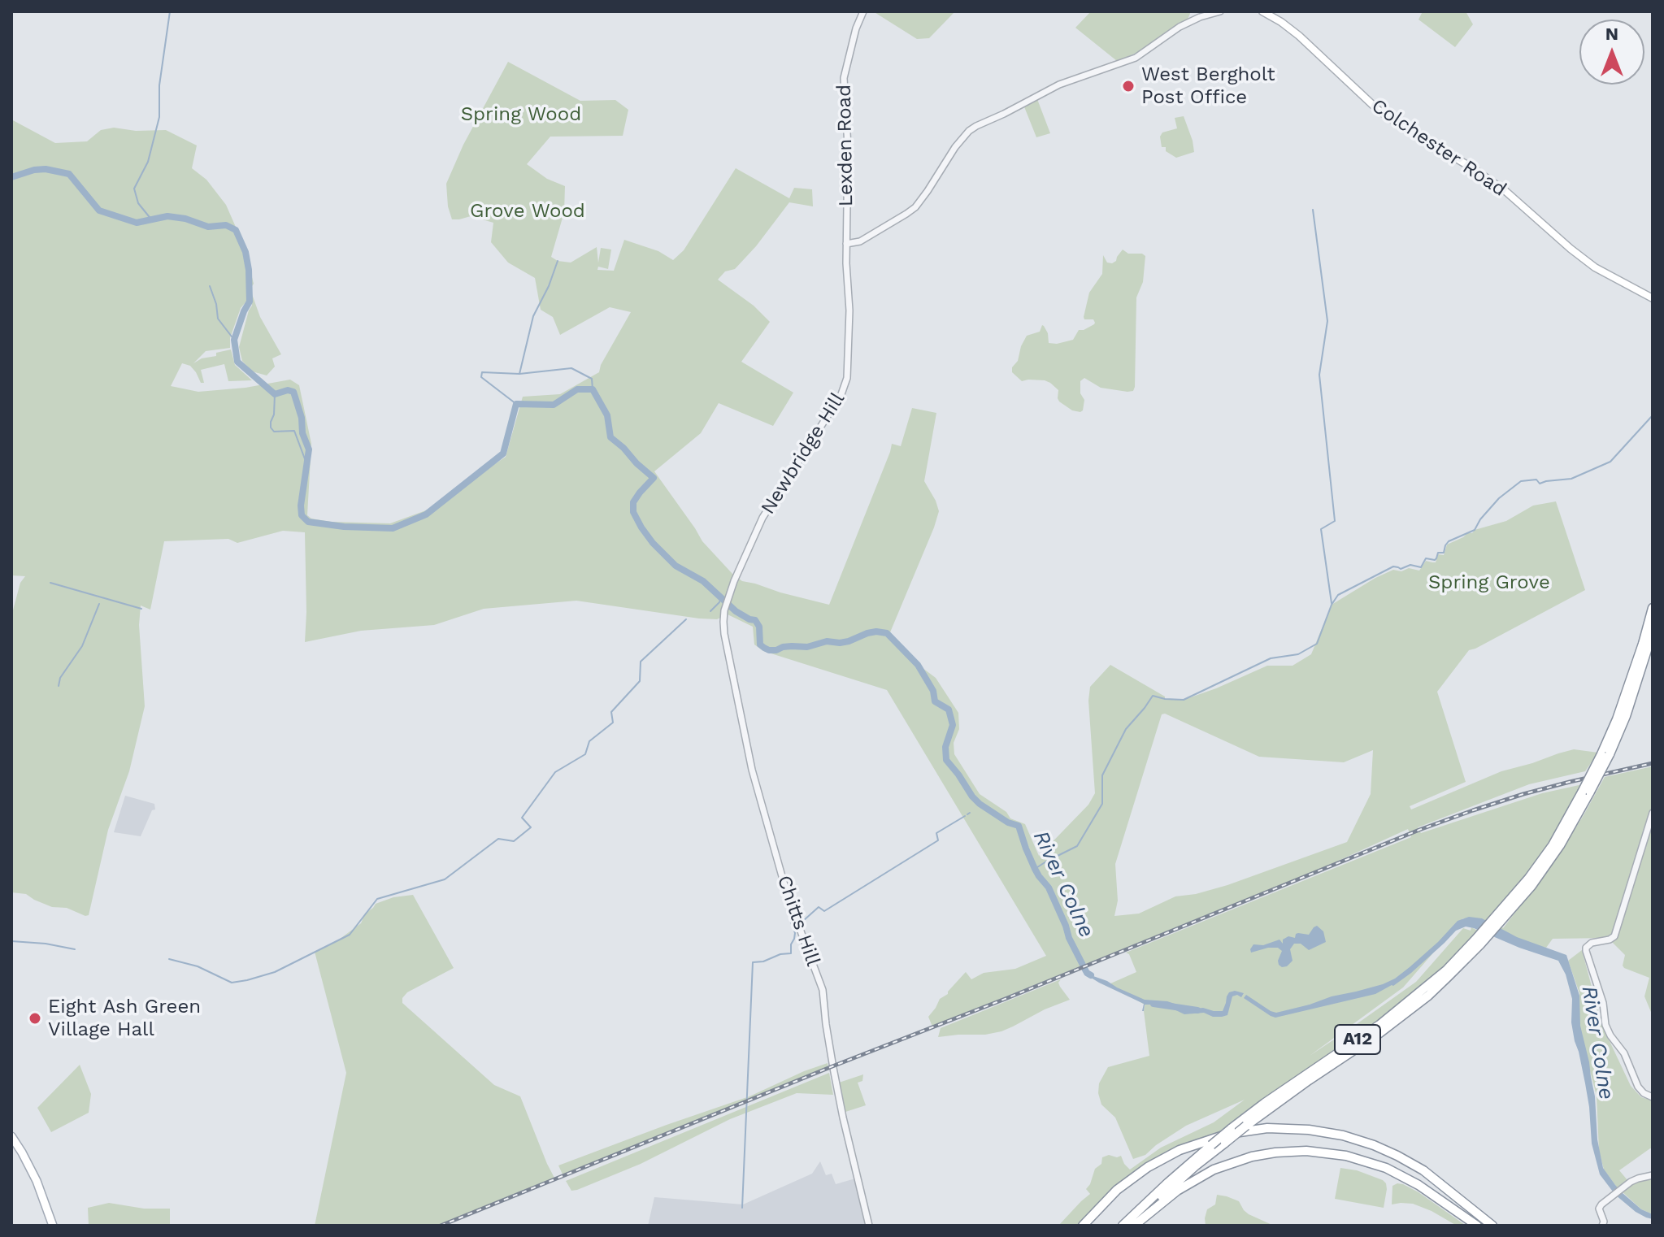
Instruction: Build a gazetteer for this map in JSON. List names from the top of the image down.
{
  "streets": {
    "highway": ["A12"],
    "main road": ["Colchester Road"],
    "street": ["Lexden Road", "Newbridge Hill", "Chitts Hill"]
  },
  "crossings": [
    ["Lexden Road", "Newbridge Hill"],
    ["Newbridge Hill", "Chitts Hill"]
  ],
  "water": ["River Colne"],
  "parks": ["Spring Wood", "Grove Wood", "Spring Grove"],
  "places": ["West Bergholt Post Office", "Eight Ash Green Village Hall"],
  "north": "top"
}
